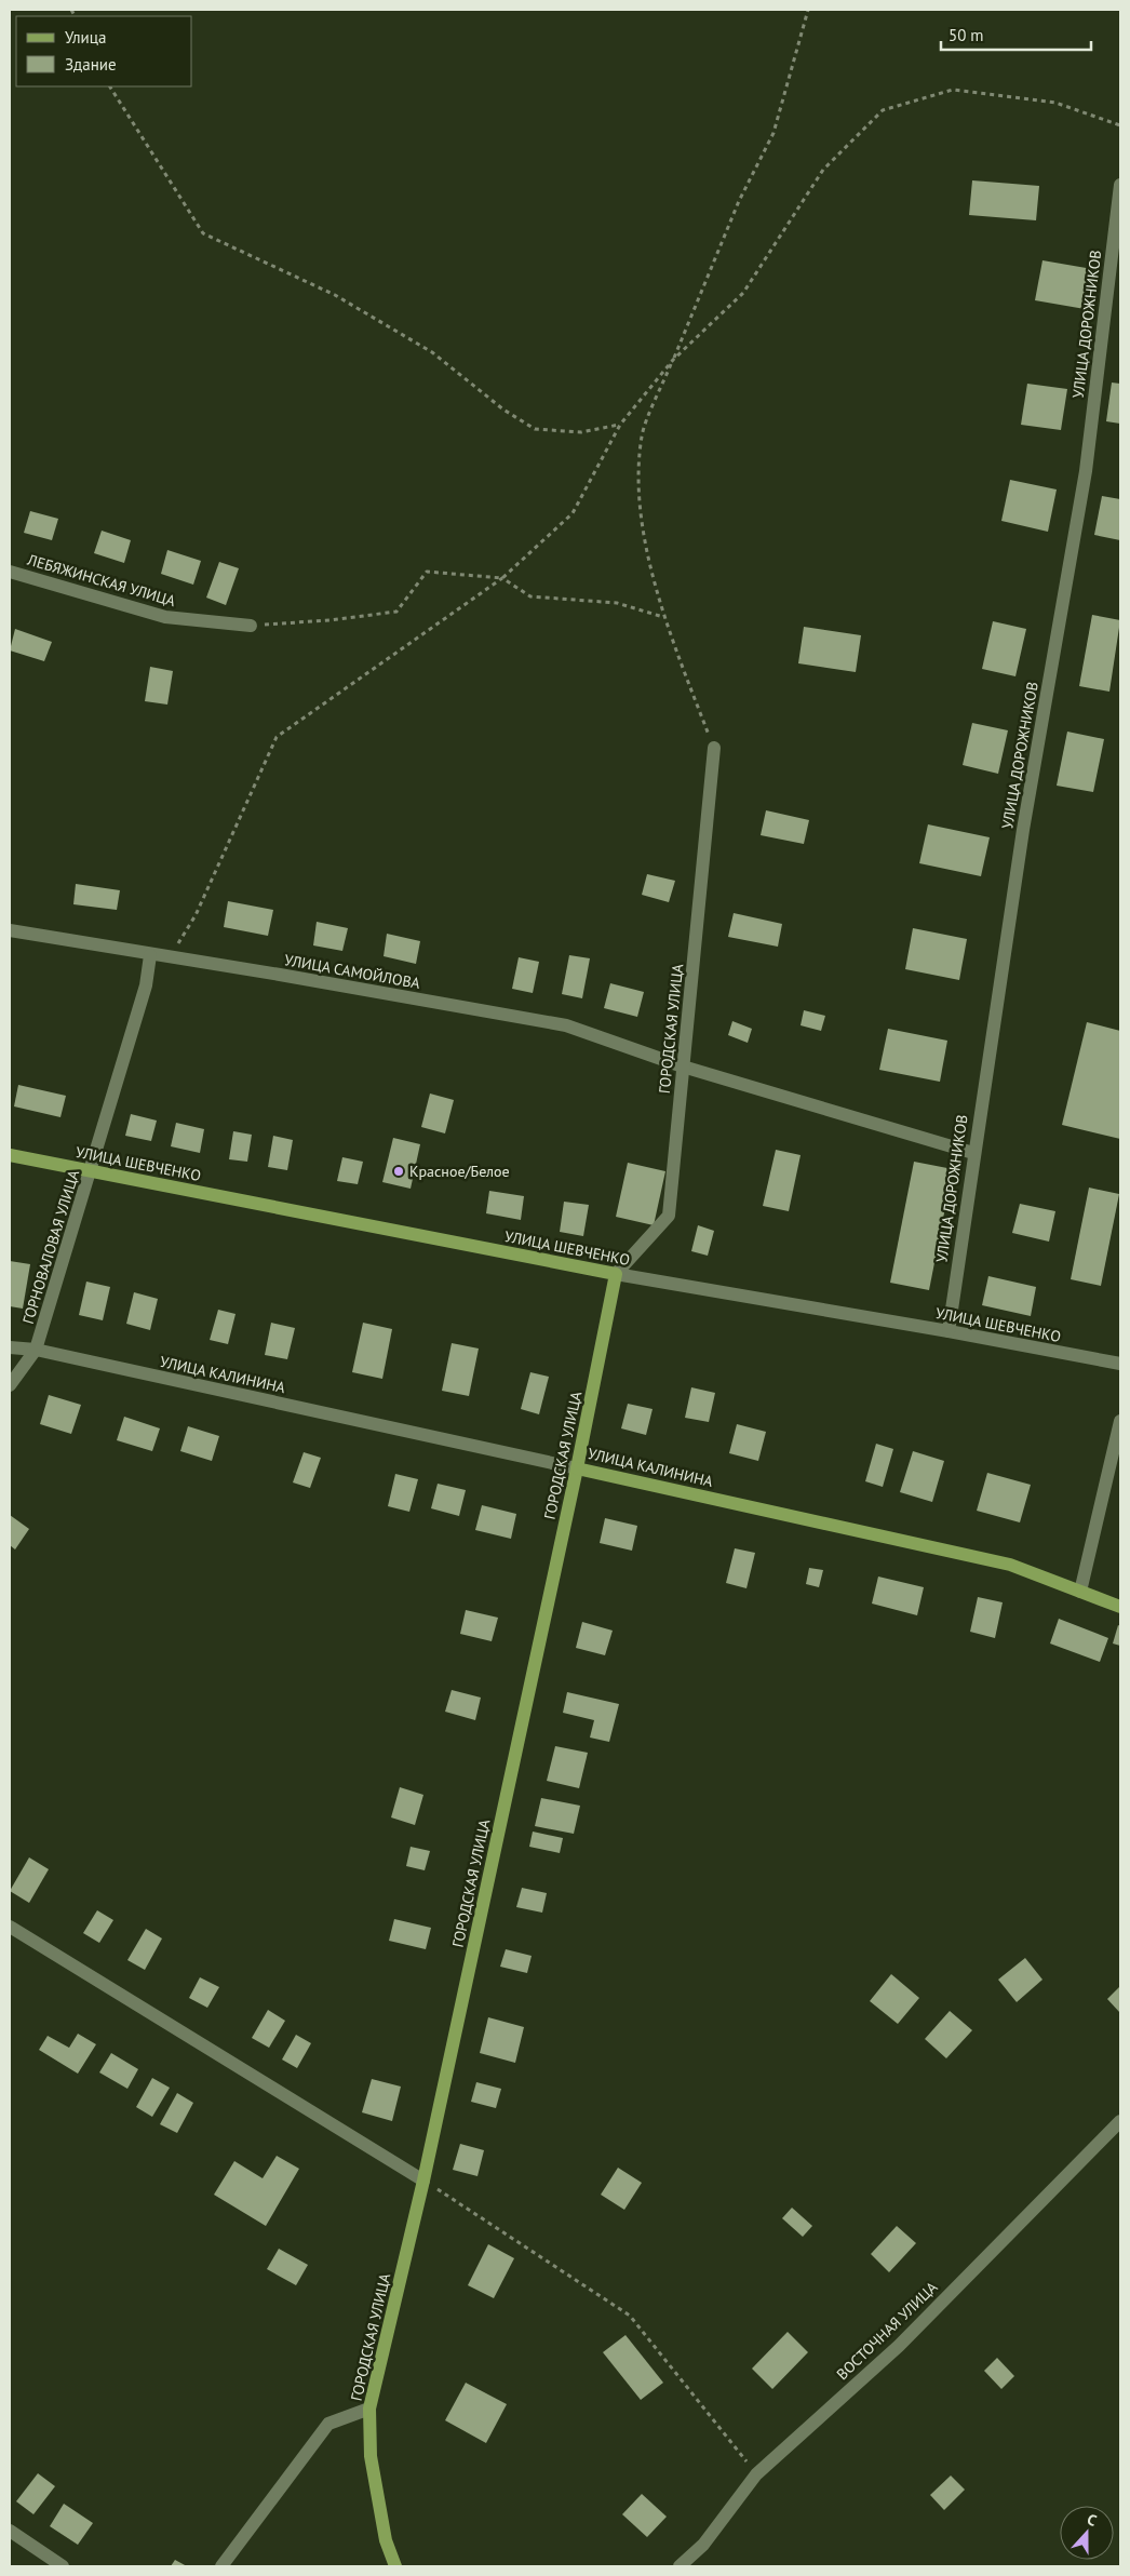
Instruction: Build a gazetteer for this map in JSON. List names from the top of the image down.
{
  "streets": {
    "main road": ["ГОРОДСКАЯ УЛИЦА", "УЛИЦА ШЕВЧЕНКО", "УЛИЦА КАЛИНИНА"],
    "street": [
      "УЛИЦА ДОРОЖНИКОВ",
      "ЛЕБЯЖИНСКАЯ УЛИЦА",
      "УЛИЦА САМОЙЛОВА",
      "ГОРНОВАЛОВАЯ УЛИЦА",
      "ВОСТОЧНАЯ УЛИЦА"
    ]
  },
  "crossings": [
    ["УЛИЦА ДОРОЖНИКОВ", "УЛИЦА САМОЙЛОВА"],
    ["УЛИЦА ДОРОЖНИКОВ", "УЛИЦА ШЕВЧЕНКО"],
    ["УЛИЦА САМОЙЛОВА", "ГОРОДСКАЯ УЛИЦА"],
    ["УЛИЦА САМОЙЛОВА", "ГОРНОВАЛОВАЯ УЛИЦА"],
    ["ГОРОДСКАЯ УЛИЦА", "УЛИЦА ШЕВЧЕНКО"],
    ["ГОРОДСКАЯ УЛИЦА", "УЛИЦА КАЛИНИНА"],
    ["УЛИЦА ШЕВЧЕНКО", "ГОРНОВАЛОВАЯ УЛИЦА"],
    ["ГОРНОВАЛОВАЯ УЛИЦА", "УЛИЦА КАЛИНИНА"]
  ],
  "places": ["Красное/Белое"],
  "legend": ["Улица", "Здание"],
  "scale_bar": "50 m",
  "north": "top"
}
